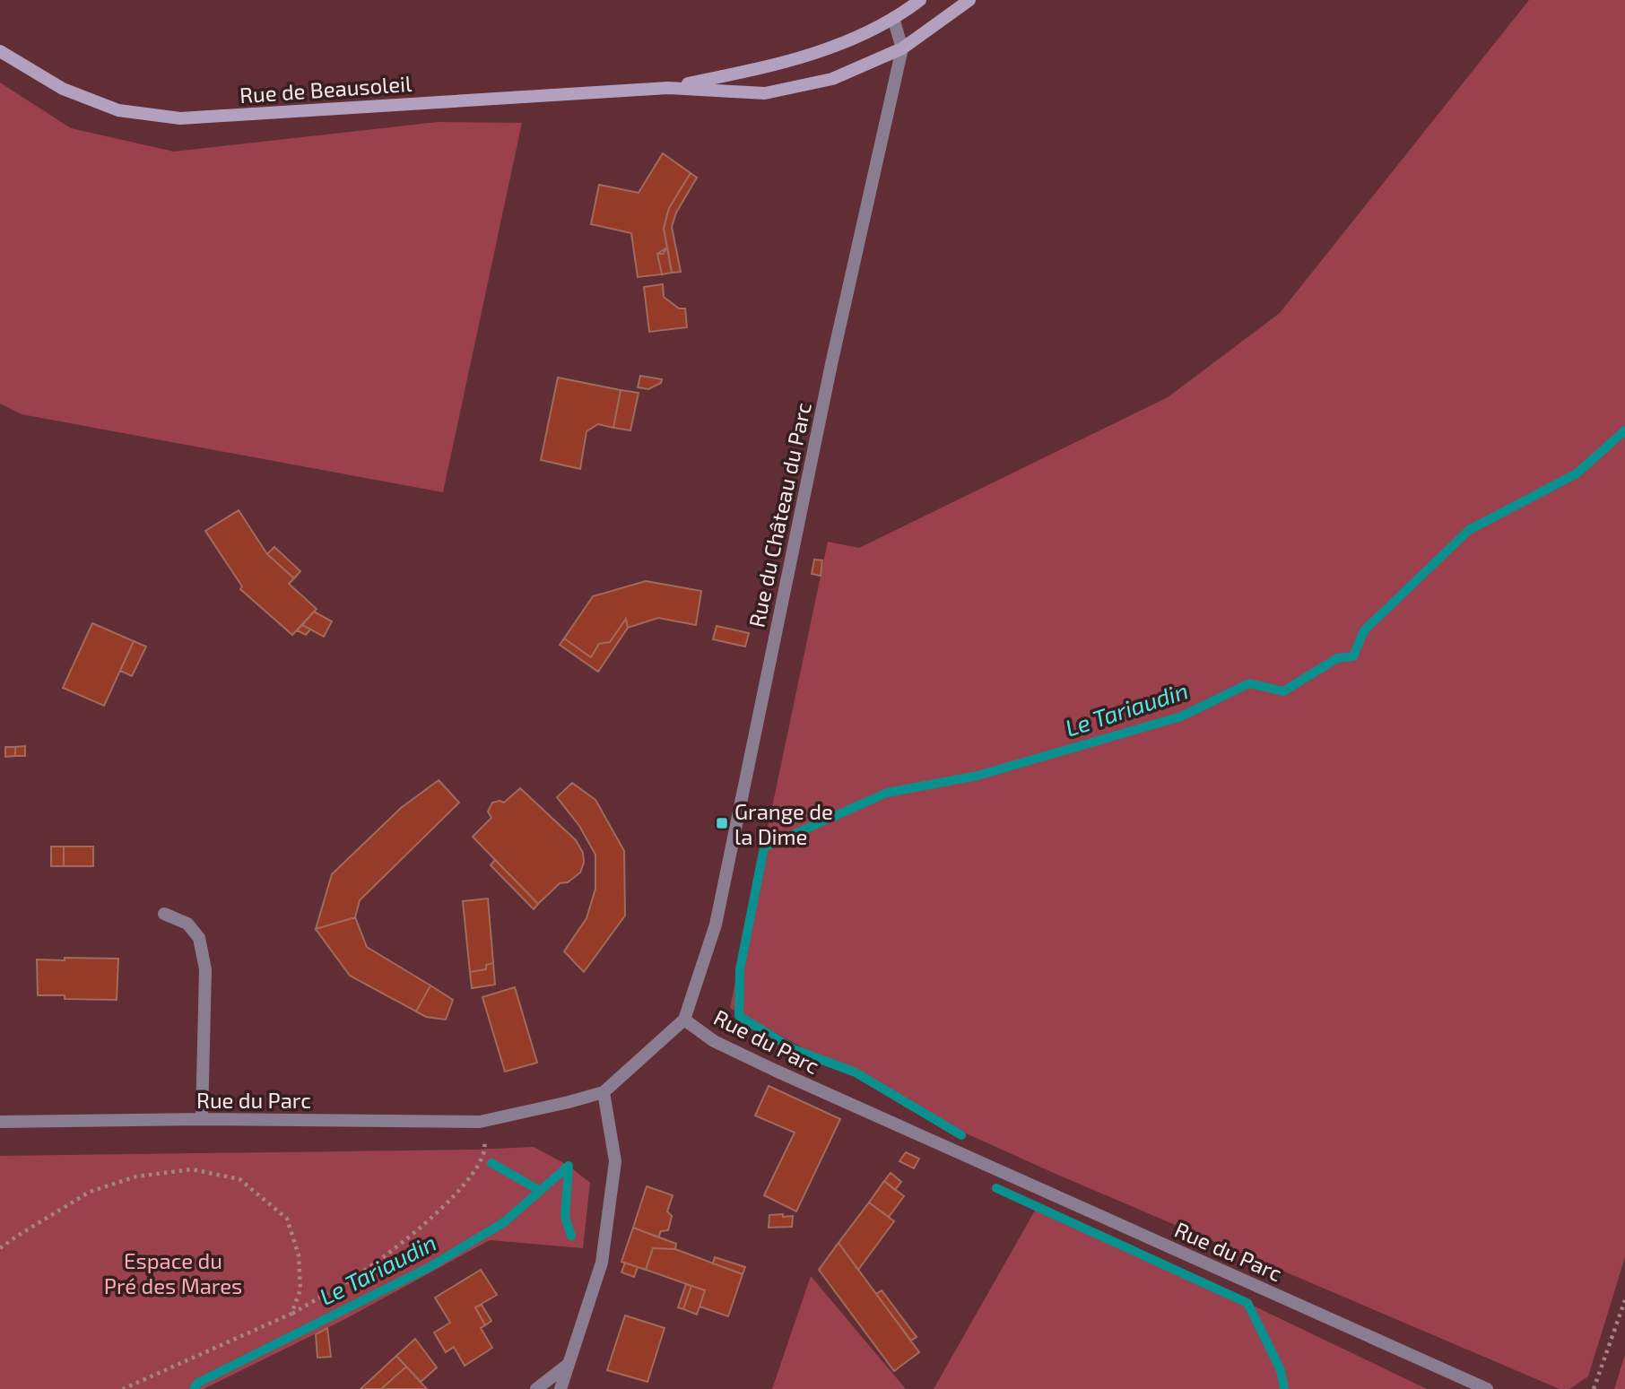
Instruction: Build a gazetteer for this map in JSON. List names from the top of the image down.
{
  "streets": {
    "street": ["Rue de Beausoleil", "Rue du Château du Parc", "Rue du Parc"]
  },
  "crossings": [
    ["Rue de Beausoleil", "Rue du Château du Parc"],
    ["Rue du Château du Parc", "Rue du Parc"]
  ],
  "water": ["Le Tariaudin"],
  "parks": ["Espace du Pré des Mares"],
  "places": {
    "transit": ["Grange de la Dime"]
  }
}
